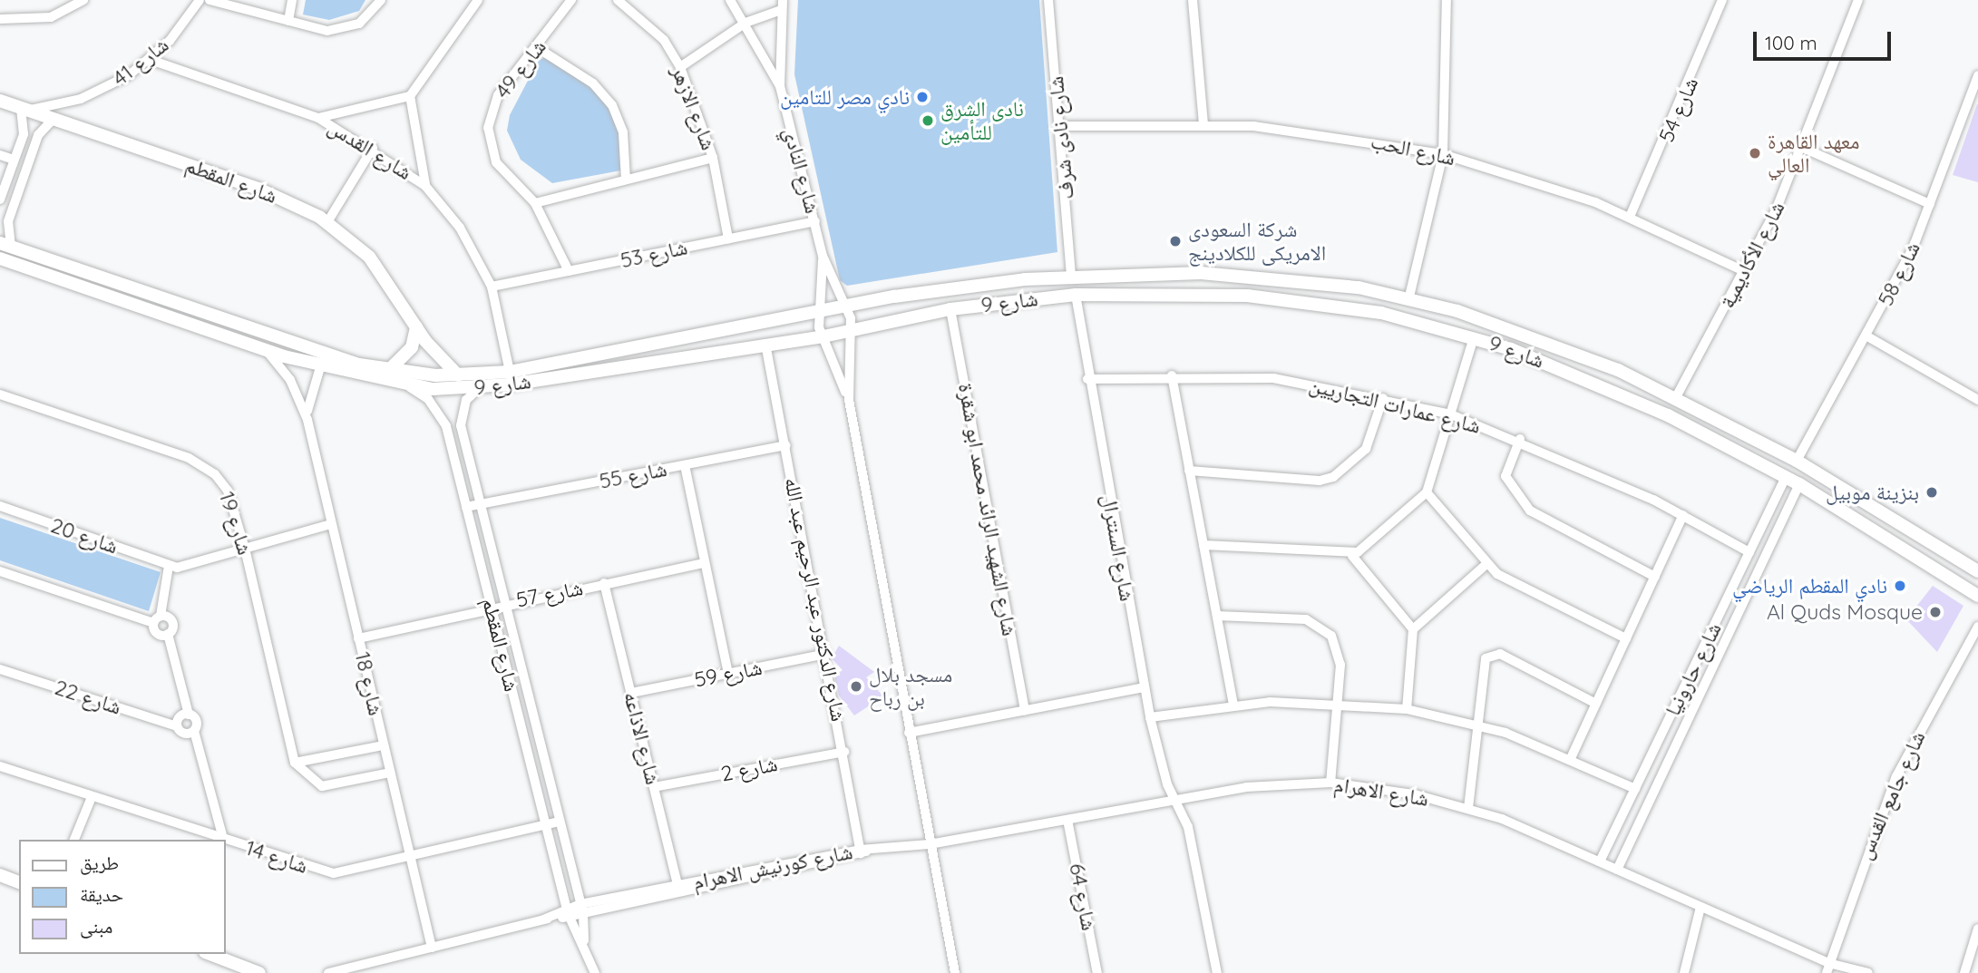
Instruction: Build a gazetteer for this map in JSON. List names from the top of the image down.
{
  "streets": {
    "main road": ["شارع المقطم", "شارع 9"],
    "street": [
      "شارع 41",
      "شارع 49",
      "شارع الازهر",
      "شارع 54",
      "شارع نادى شرف",
      "شارع القدس",
      "شارع الحب",
      "شارع النادي",
      "شارع 53",
      "شارع الأكاديمية",
      "شارع 58",
      "شارع عمارات التجاريين",
      "شارع 55",
      "شارع الشهيد الرائد محمد ابو شقرة",
      "شارع 19",
      "شارع 20",
      "شارع السنترال",
      "شارع 57",
      "شارع الدكتور عبد الرحيم عبد الله",
      "شارع حارونيا",
      "شارع 59",
      "شارع 18",
      "شارع 22",
      "شارع الاذاعه",
      "شارع 2",
      "شارع الاهرام",
      "شارع جامع القدس",
      "شارع 14",
      "شارع كورنيش الاهرام",
      "شارع 64"
    ]
  },
  "crossings": [
    ["شارع 41", "شارع القدس"],
    ["شارع 41", "شارع المقطم"],
    ["شارع 49", "شارع 53"],
    ["شارع الازهر", "شارع 53"],
    ["شارع 54", "شارع الحب"],
    ["شارع نادى شرف", "شارع الحب"],
    ["شارع نادى شرف", "شارع 9"],
    ["شارع القدس", "شارع 53"],
    ["شارع القدس", "شارع 9"],
    ["شارع الحب", "شارع الأكاديمية"],
    ["شارع النادي", "شارع 53"],
    ["شارع النادي", "شارع 9"],
    ["شارع المقطم", "شارع 9"],
    ["شارع المقطم", "شارع 55"],
    ["شارع المقطم", "شارع 57"],
    ["شارع المقطم", "شارع 14"],
    ["شارع المقطم", "شارع كورنيش الاهرام"],
    ["شارع الأكاديمية", "شارع 9"],
    ["شارع 58", "شارع 9"],
    ["شارع 9", "شارع الشهيد الرائد محمد ابو شقرة"],
    ["شارع 9", "شارع السنترال"],
    ["شارع 9", "شارع الدكتور عبد الرحيم عبد الله"],
    ["شارع 9", "شارع حارونيا"],
    ["شارع 9", "شارع 18"],
    ["شارع عمارات التجاريين", "شارع السنترال"],
    ["شارع عمارات التجاريين", "شارع حارونيا"],
    ["شارع 55", "شارع الدكتور عبد الرحيم عبد الله"],
    ["شارع السنترال", "شارع الاهرام"],
    ["شارع 57", "شارع 18"],
    ["شارع 57", "شارع الاذاعه"],
    ["شارع الدكتور عبد الرحيم عبد الله", "شارع 59"],
    ["شارع الدكتور عبد الرحيم عبد الله", "شارع 2"],
    ["شارع الدكتور عبد الرحيم عبد الله", "شارع الاهرام"],
    ["شارع الدكتور عبد الرحيم عبد الله", "شارع كورنيش الاهرام"],
    ["شارع حارونيا", "شارع الاهرام"],
    ["شارع 59", "شارع الاذاعه"],
    ["شارع 18", "شارع 14"],
    ["شارع 18", "شارع كورنيش الاهرام"],
    ["شارع الاذاعه", "شارع 2"],
    ["شارع الاذاعه", "شارع كورنيش الاهرام"],
    ["شارع الاهرام", "شارع جامع القدس"],
    ["شارع الاهرام", "شارع كورنيش الاهرام"],
    ["شارع الاهرام", "شارع 64"]
  ],
  "places": [
    "نادي مصر للتامين",
    "نادى الشرق للتأمين",
    "معهد القاهرة العالي",
    "شركة السعودى الامريكى للكلادينج",
    "بنزينة موبيل",
    "نادي المقطم الرياضي",
    "Al Quds Mosque",
    "مسجد بلال بن رباح"
  ],
  "legend": ["طريق", "حديقة", "مبنى"],
  "scale_bar": "100 m"
}
